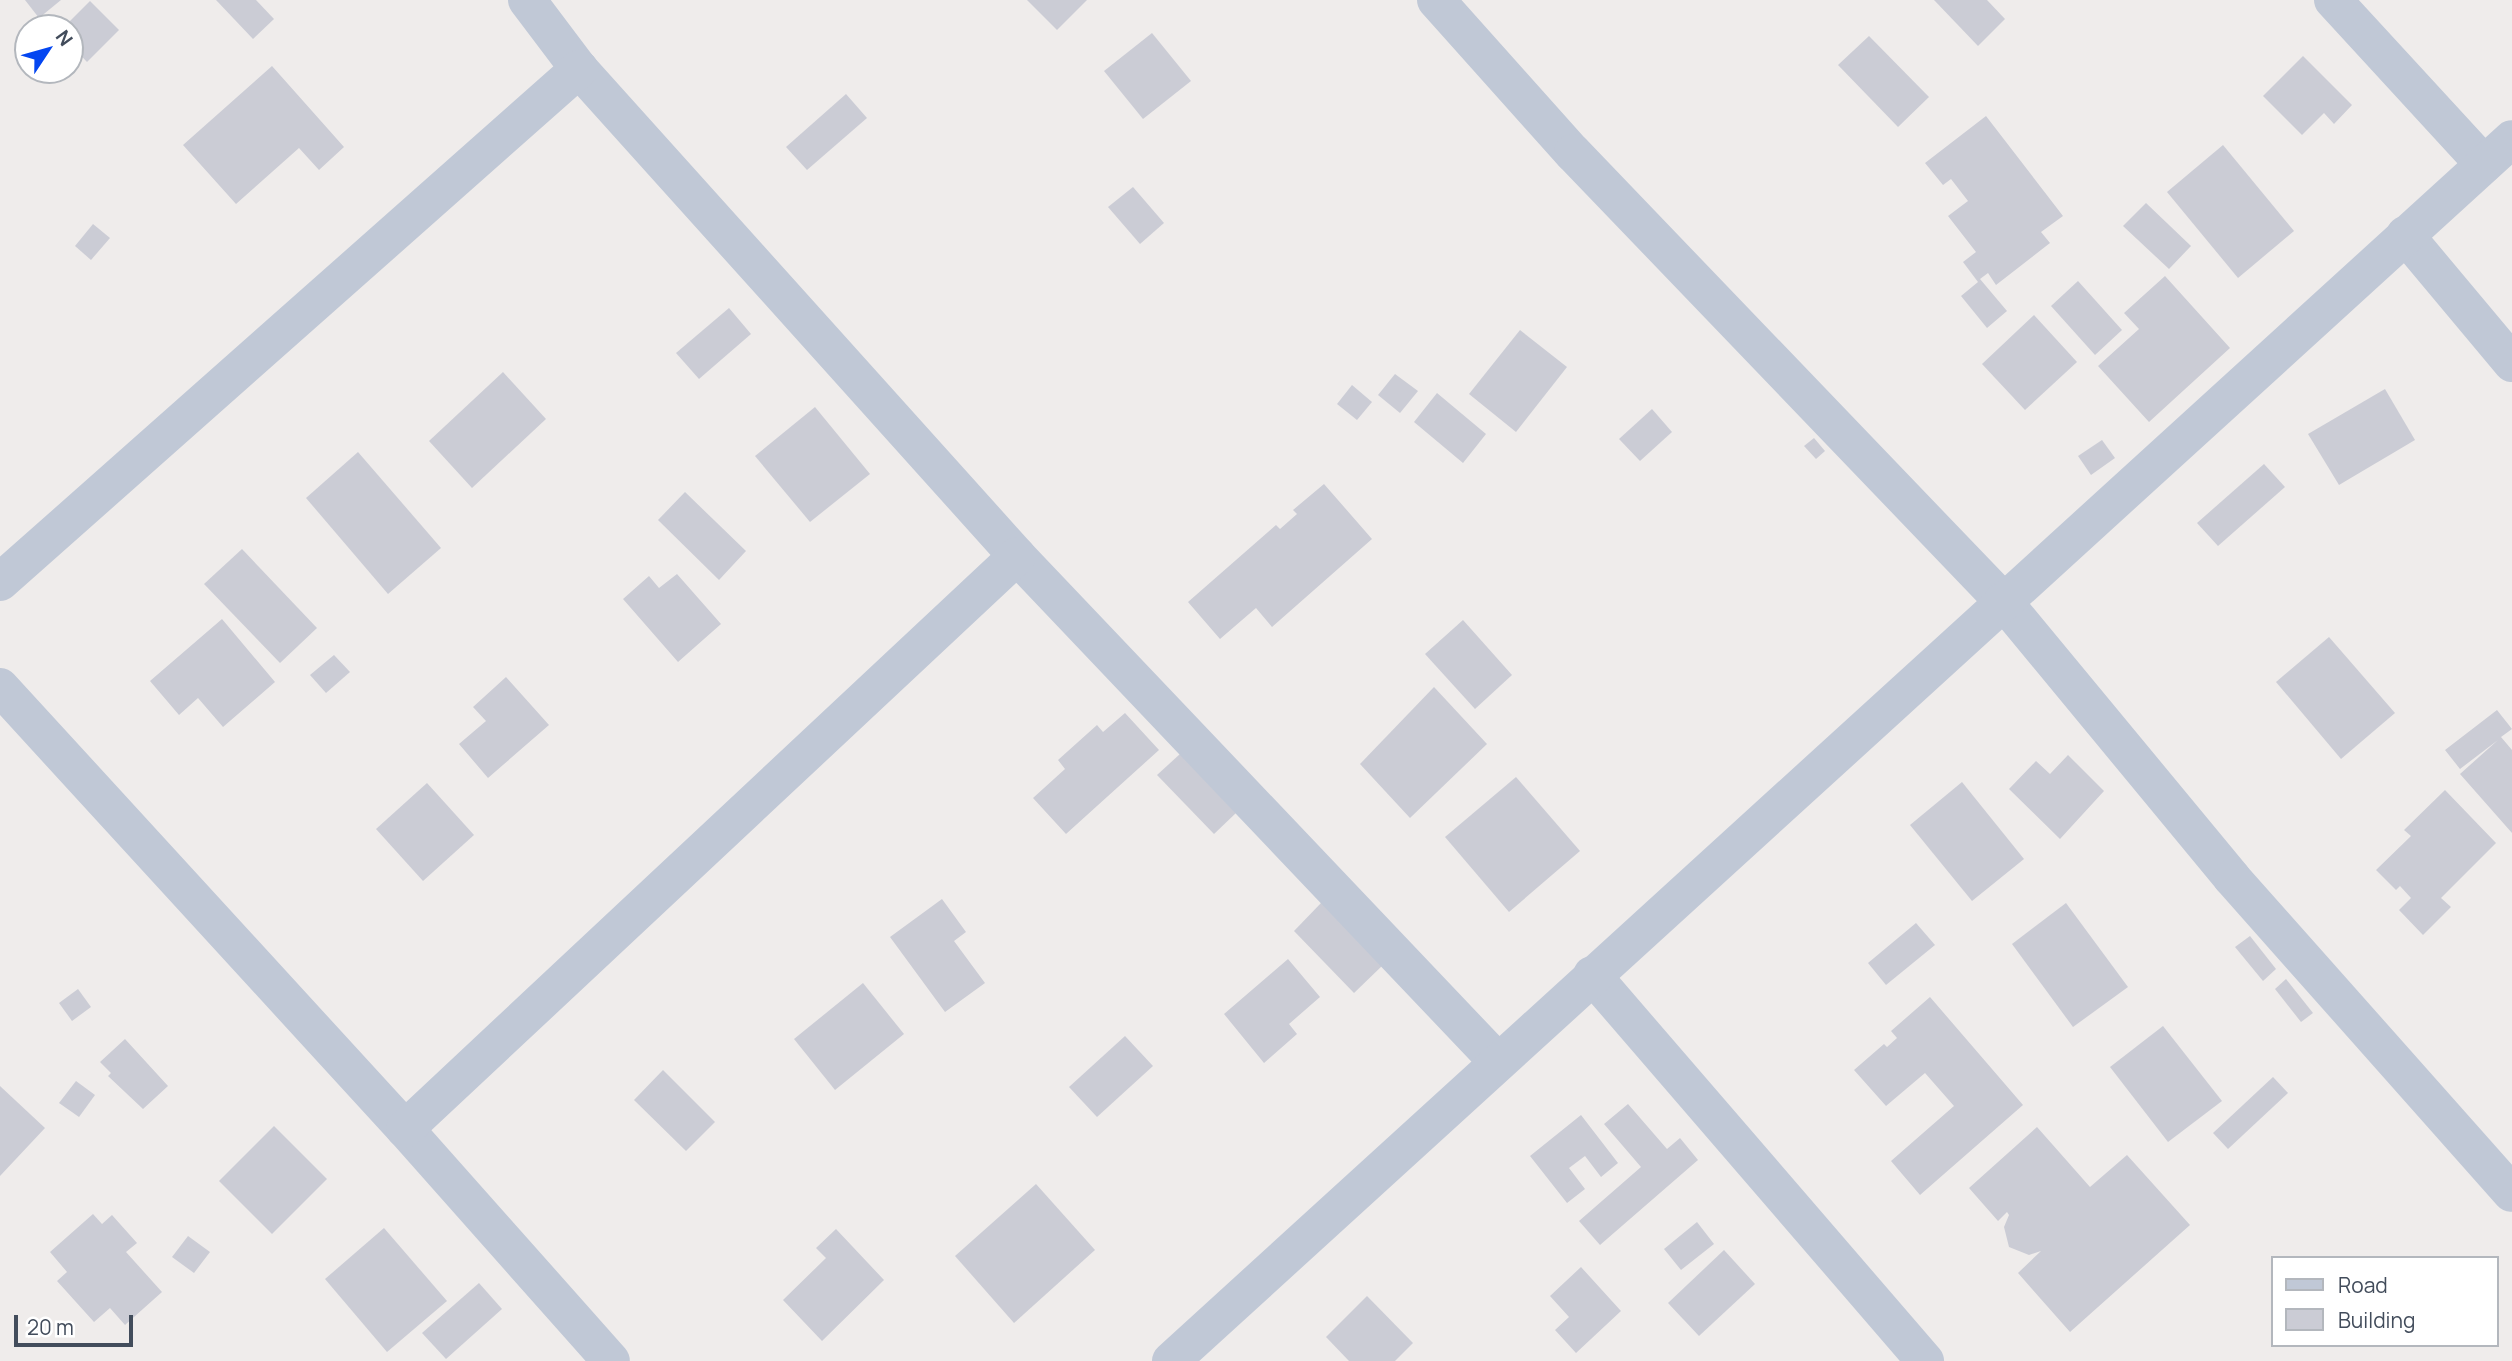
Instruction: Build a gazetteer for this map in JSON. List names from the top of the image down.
{
  "legend": ["Road", "Building"],
  "scale_bar": "20 m",
  "north": "top right"
}
